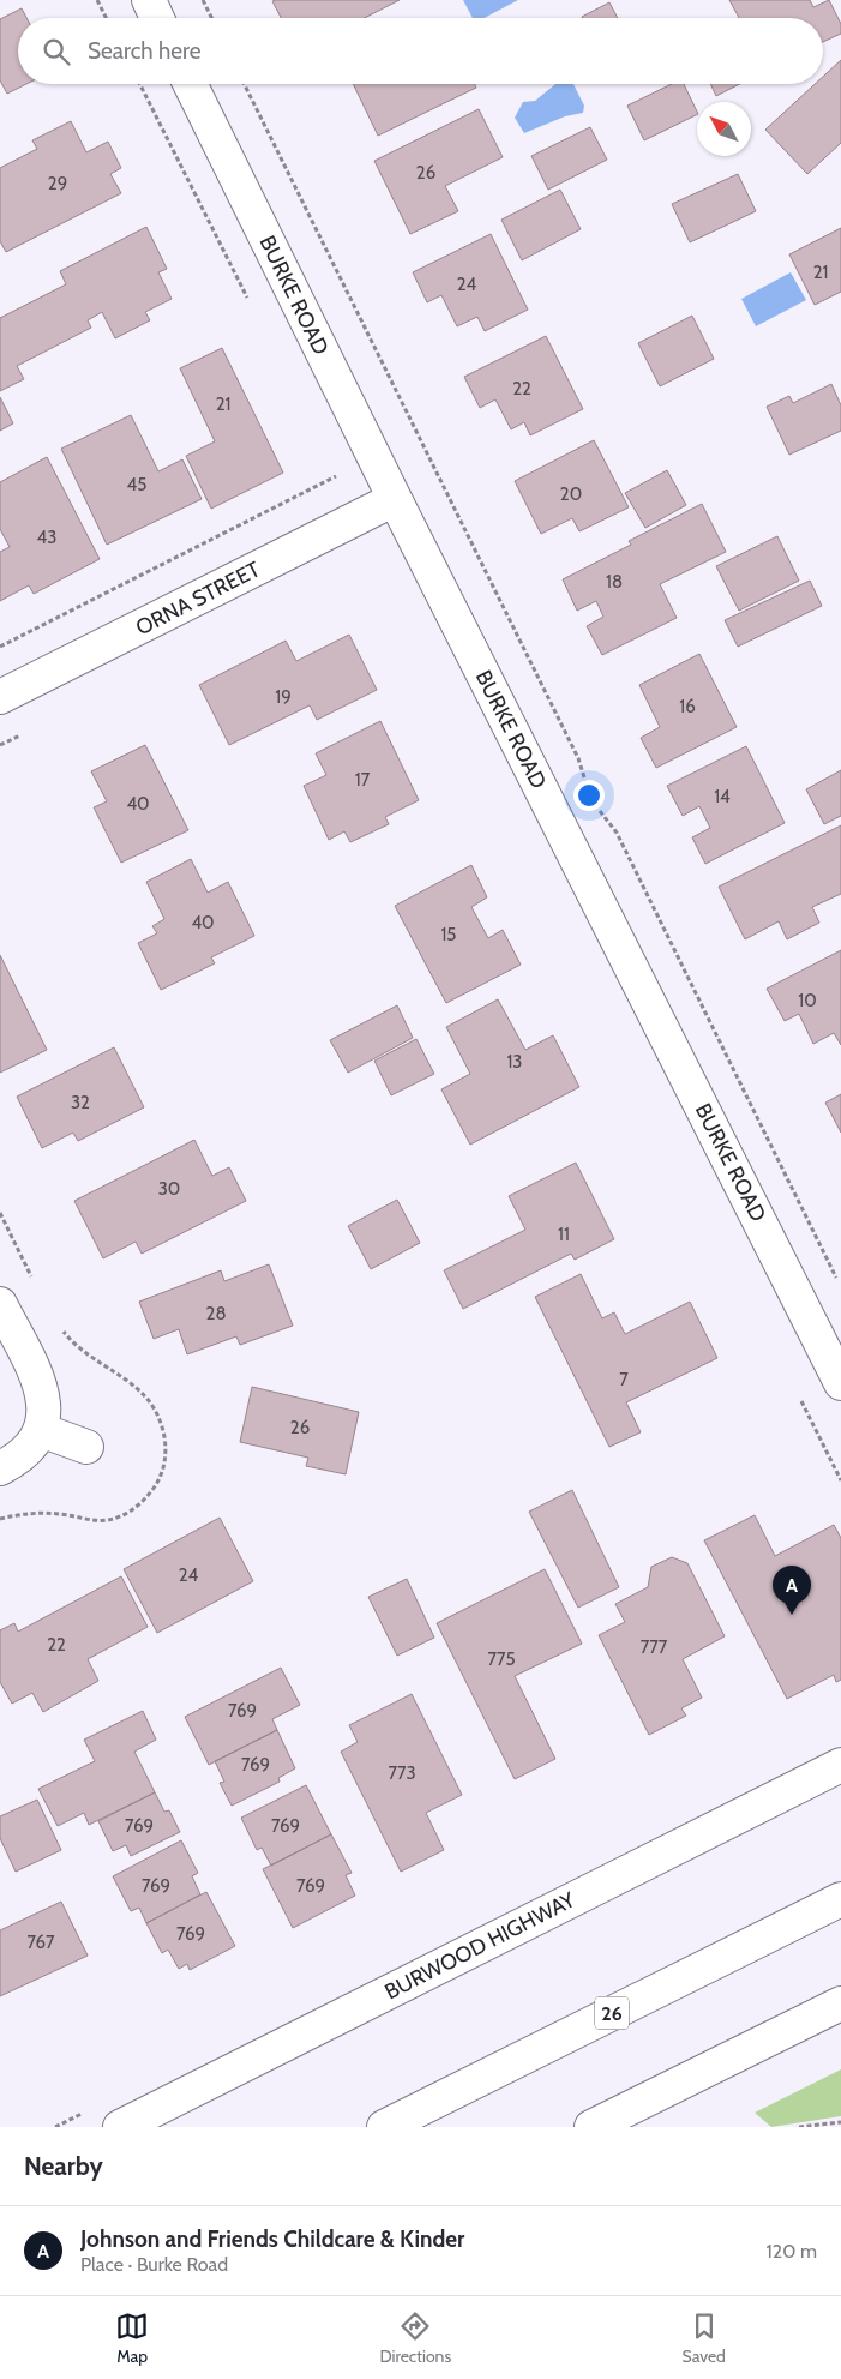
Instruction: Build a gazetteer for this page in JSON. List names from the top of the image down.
{
  "streets": {
    "main road": [
      "BURKE ROAD",
      "ORNA STREET",
      "BURWOOD HIGHWAY",
      "26"
    ]
  },
  "crossings": [
    ["BURKE ROAD", "ORNA STREET"]
  ],
  "house_numbers": [
    "26",
    "29",
    "21",
    "24",
    "22",
    "21",
    "45",
    "20",
    "43",
    "18",
    "19",
    "16",
    "17",
    "14",
    "40",
    "40",
    "15",
    "10",
    "13",
    "32",
    "30",
    "11",
    "28",
    "7",
    "26",
    "24",
    "22",
    "777",
    "775",
    "769",
    "769",
    "773",
    "769",
    "769",
    "769",
    "769",
    "769",
    "767"
  ],
  "north": "top left",
  "page": {
    "search": "Search here",
    "pins": "A",
    "heading": "Nearby",
    "list": [
      {
        "mark": "A",
        "name": "Johnson and Friends Childcare & Kinder",
        "note": "Place · Burke Road",
        "value": "120 m"
      }
    ],
    "nav": ["Map", "Directions", "Saved"]
  }
}
